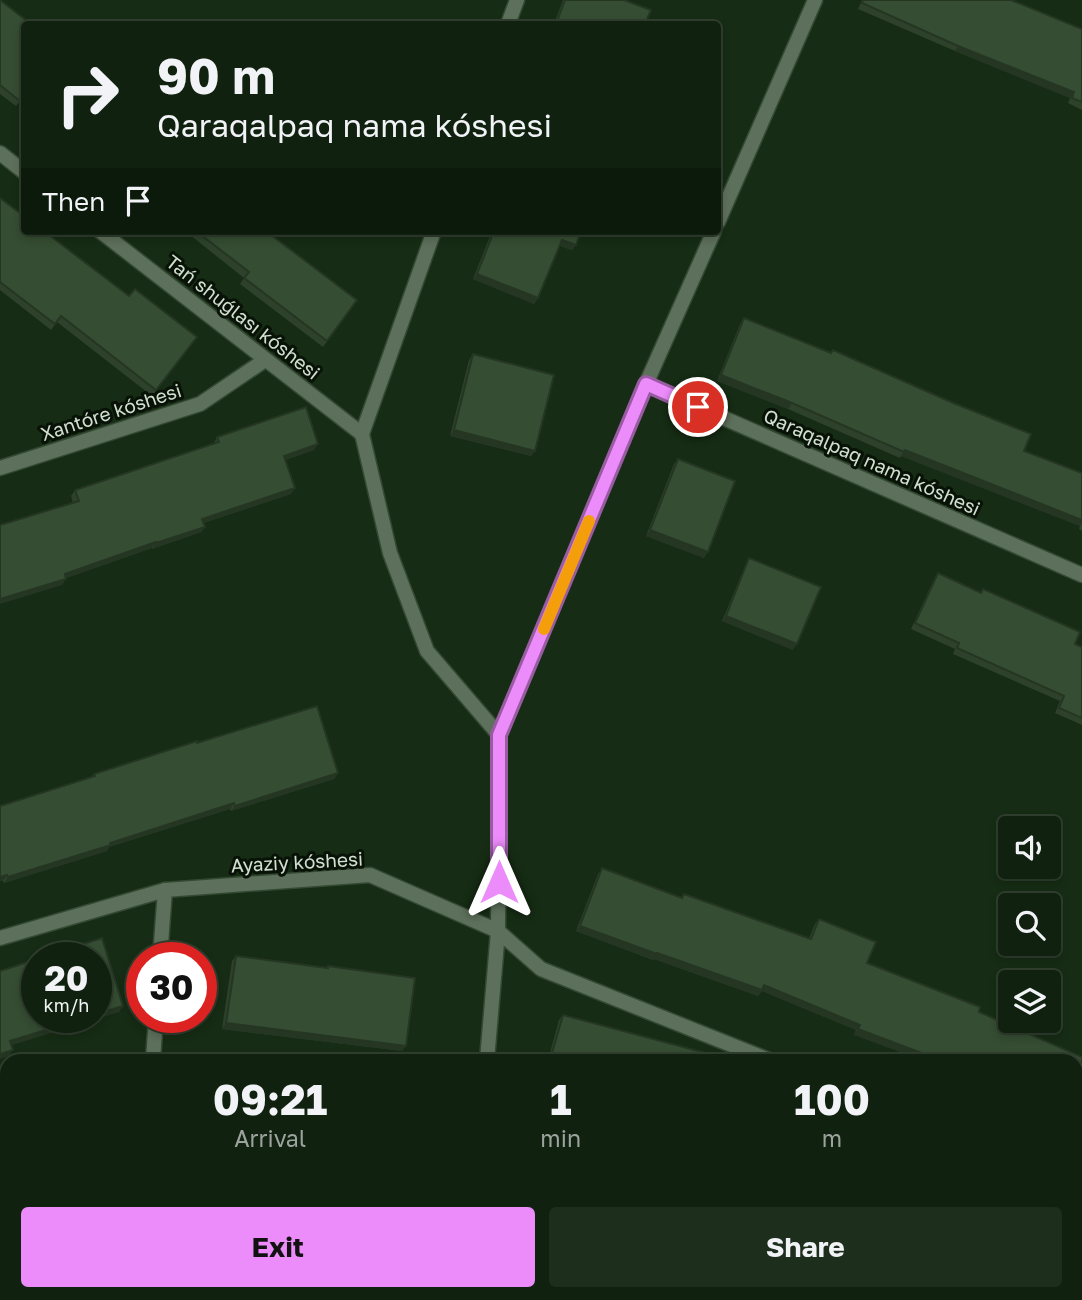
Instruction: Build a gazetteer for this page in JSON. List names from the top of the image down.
{
  "streets": {
    "street": [
      "Tań shuǵlası kóshesi",
      "Xantóre kóshesi",
      "Qaraqalpaq nama kóshesi",
      "Ayaziy kóshesi"
    ]
  },
  "crossings": [
    ["Tań shuǵlası kóshesi", "Xantóre kóshesi"]
  ],
  "page": {
    "turn": ["90 m", "Qaraqalpaq nama kóshesi"],
    "then": "Then",
    "speed": "20 km/h",
    "limit": "30",
    "eta": [
      "09:21",
      "Arrival",
      "1",
      "min",
      "100",
      "m"
    ],
    "buttons": ["Exit", "Share"]
  }
}
